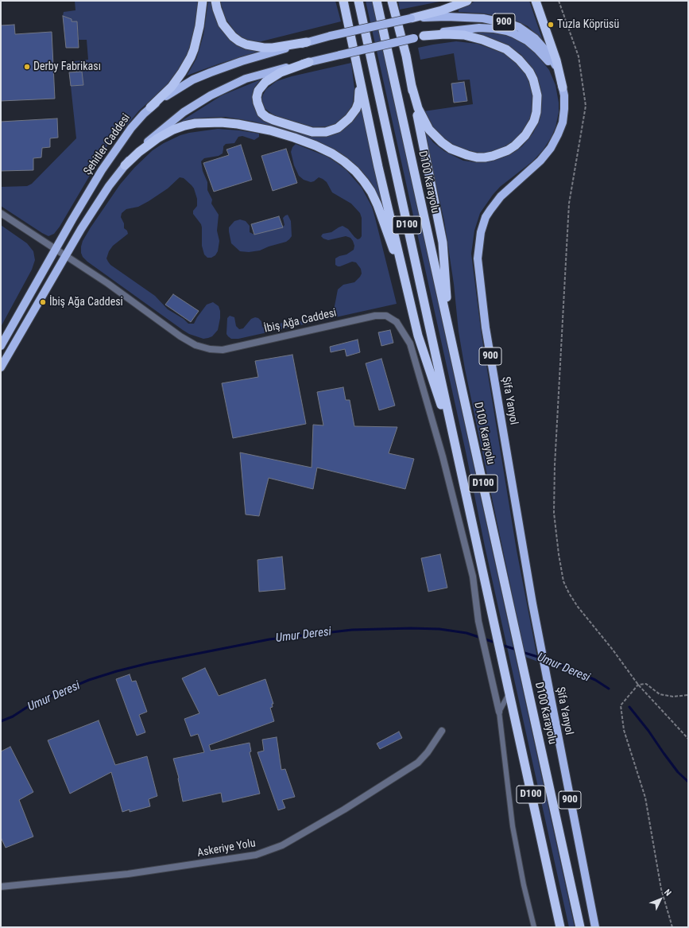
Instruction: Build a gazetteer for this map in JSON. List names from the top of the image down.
{
  "streets": {
    "highway": ["D100 Karayolu", "D100"],
    "main road": ["900", "Şehitler Caddesi", "Şifa Yanyol"],
    "street": ["İbiş Ağa Caddesi", "Askeriye Yolu"]
  },
  "crossings": [
    ["Şehitler Caddesi", "İbiş Ağa Caddesi"],
    ["Şehitler Caddesi", "Şifa Yanyol"]
  ],
  "water": ["Umur Deresi"],
  "places": ["Tuzla Köprüsü", "Derby Fabrikası", "İbiş Ağa Caddesi"],
  "north": "top right"
}
